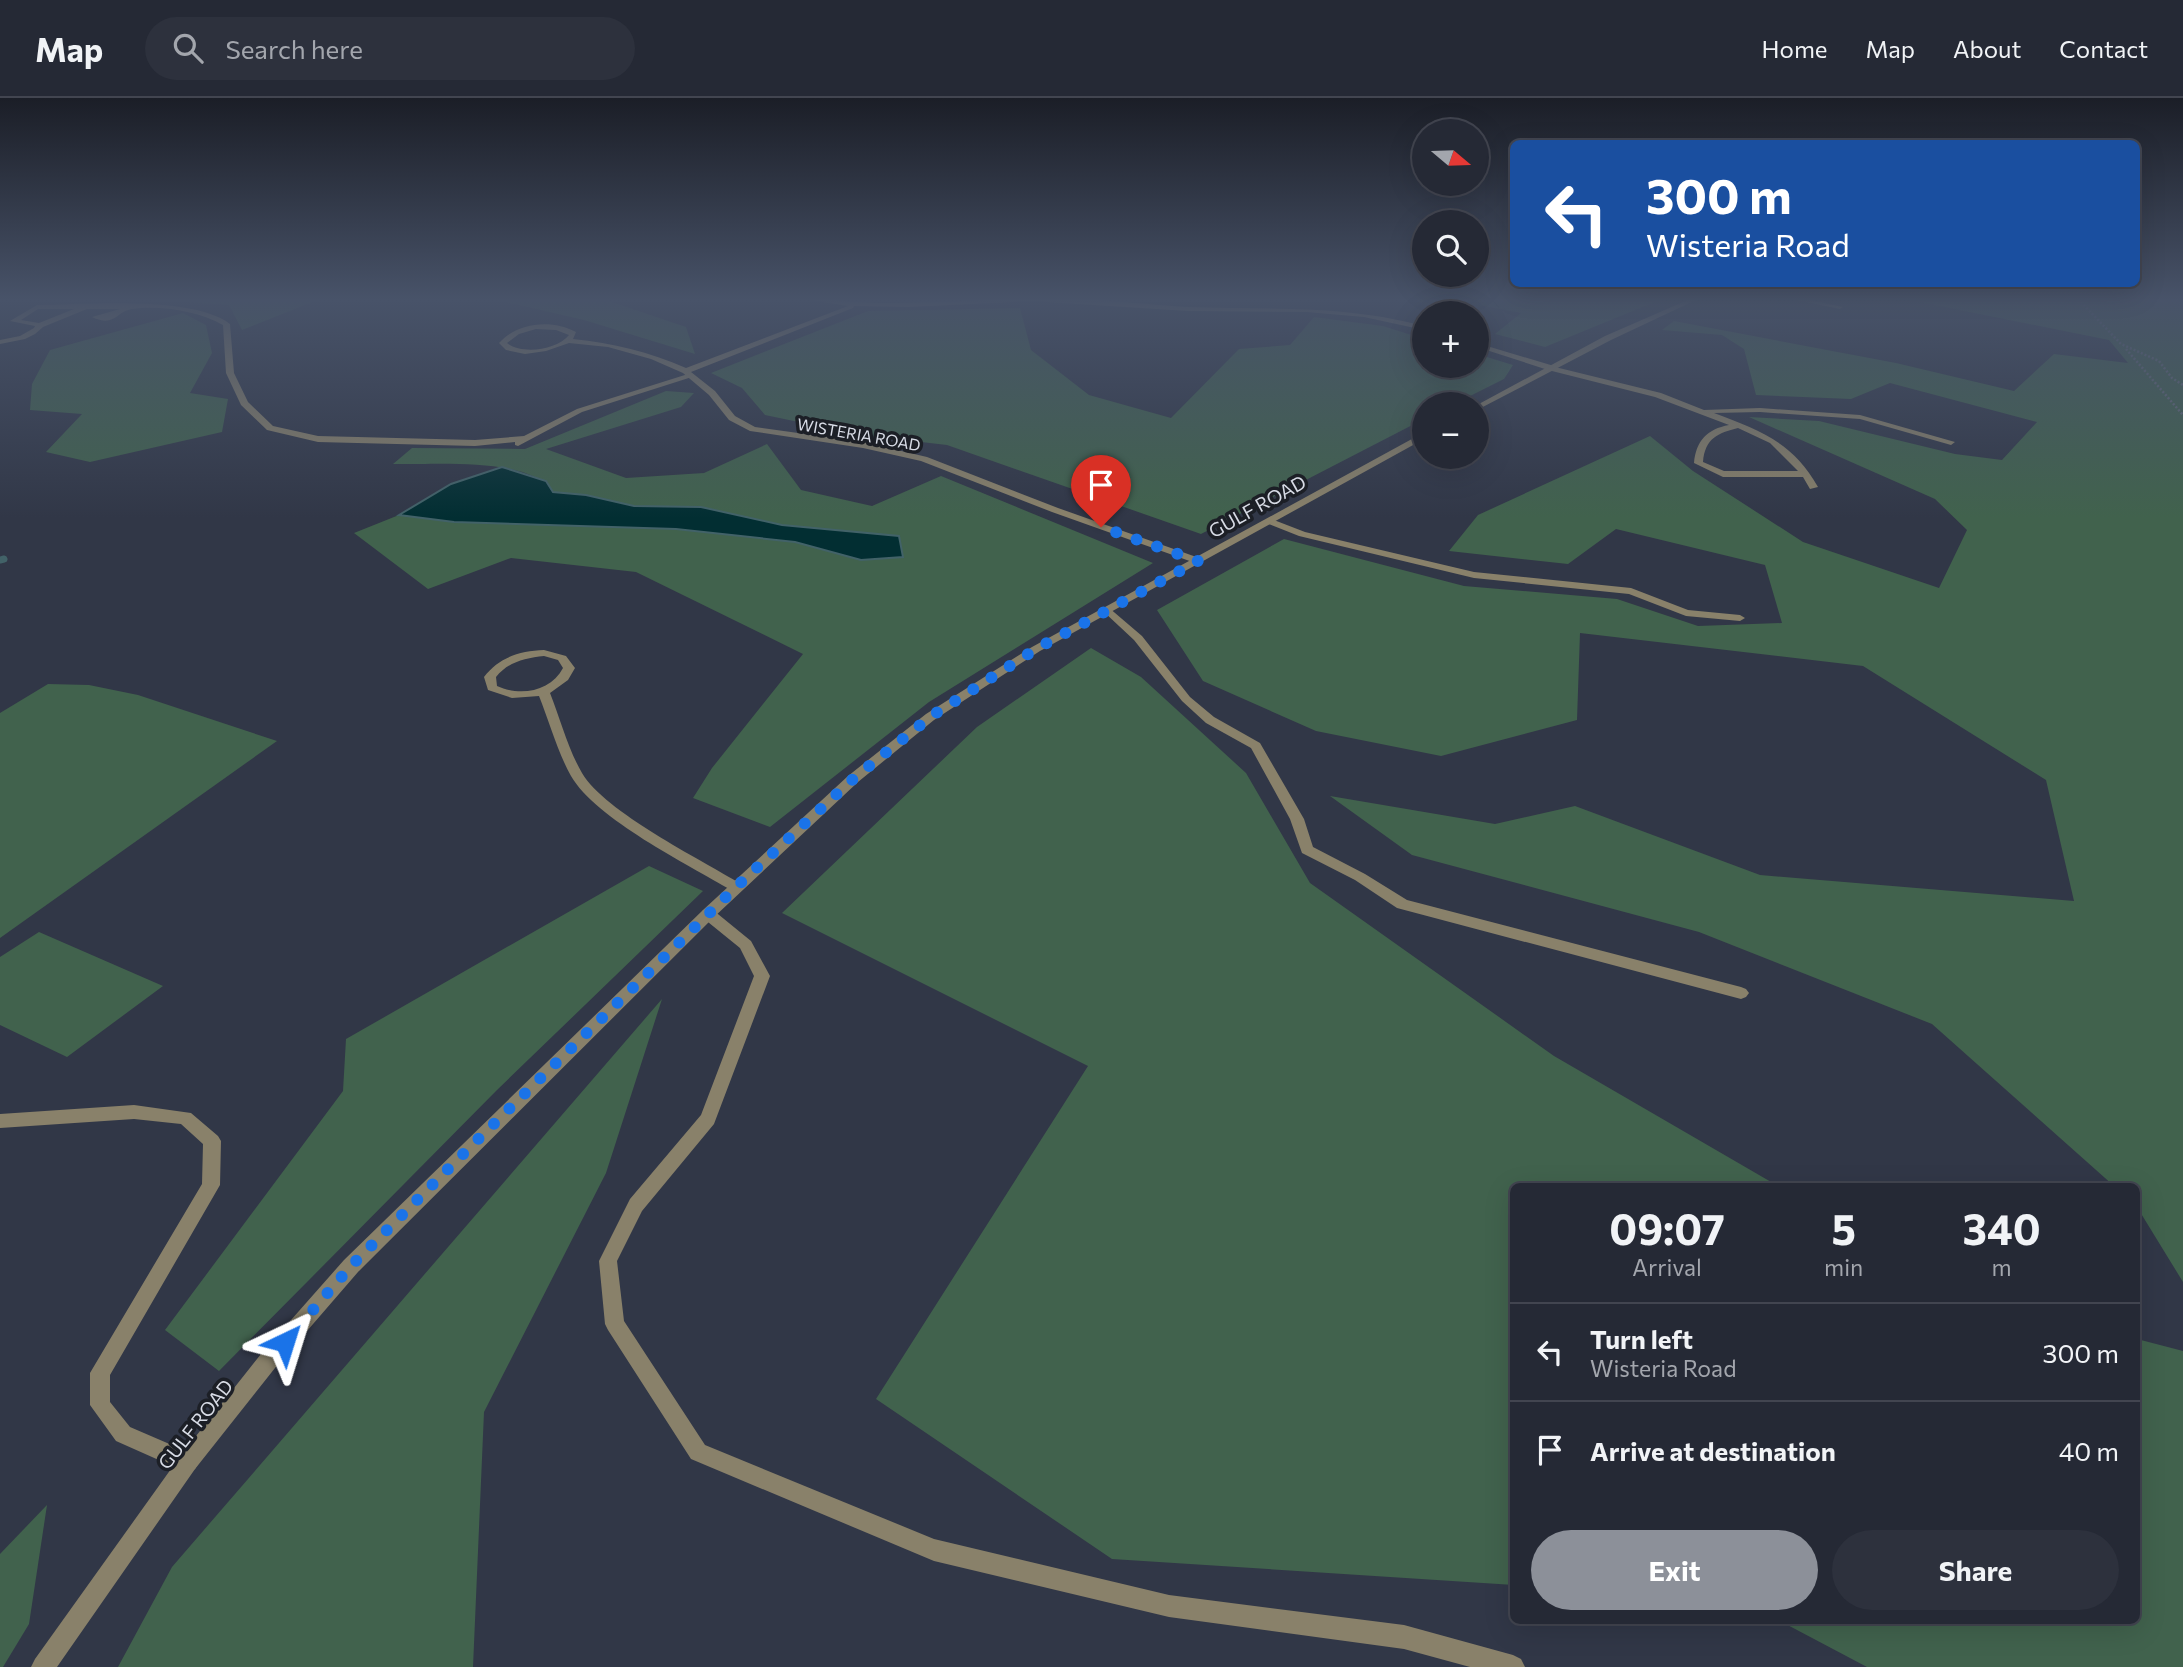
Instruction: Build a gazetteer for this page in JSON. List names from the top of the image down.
{
  "streets": {
    "street": ["WISTERIA ROAD", "GULF ROAD"]
  },
  "crossings": [
    ["WISTERIA ROAD", "GULF ROAD"]
  ],
  "north": "right",
  "page": {
    "header": "Map",
    "search": "Search here",
    "nav": [
      "Home",
      "Map",
      "About",
      "Contact"
    ],
    "map_buttons": ["+", "−"],
    "turn": ["300 m", "Wisteria Road"],
    "eta": [
      "09:07",
      "Arrival",
      "5",
      "min",
      "340",
      "m"
    ],
    "list": [
      {
        "name": "Turn left",
        "note": "Wisteria Road",
        "value": "300 m"
      },
      {
        "name": "Arrive at destination",
        "value": "40 m"
      }
    ],
    "buttons": ["Exit", "Share"]
  }
}
